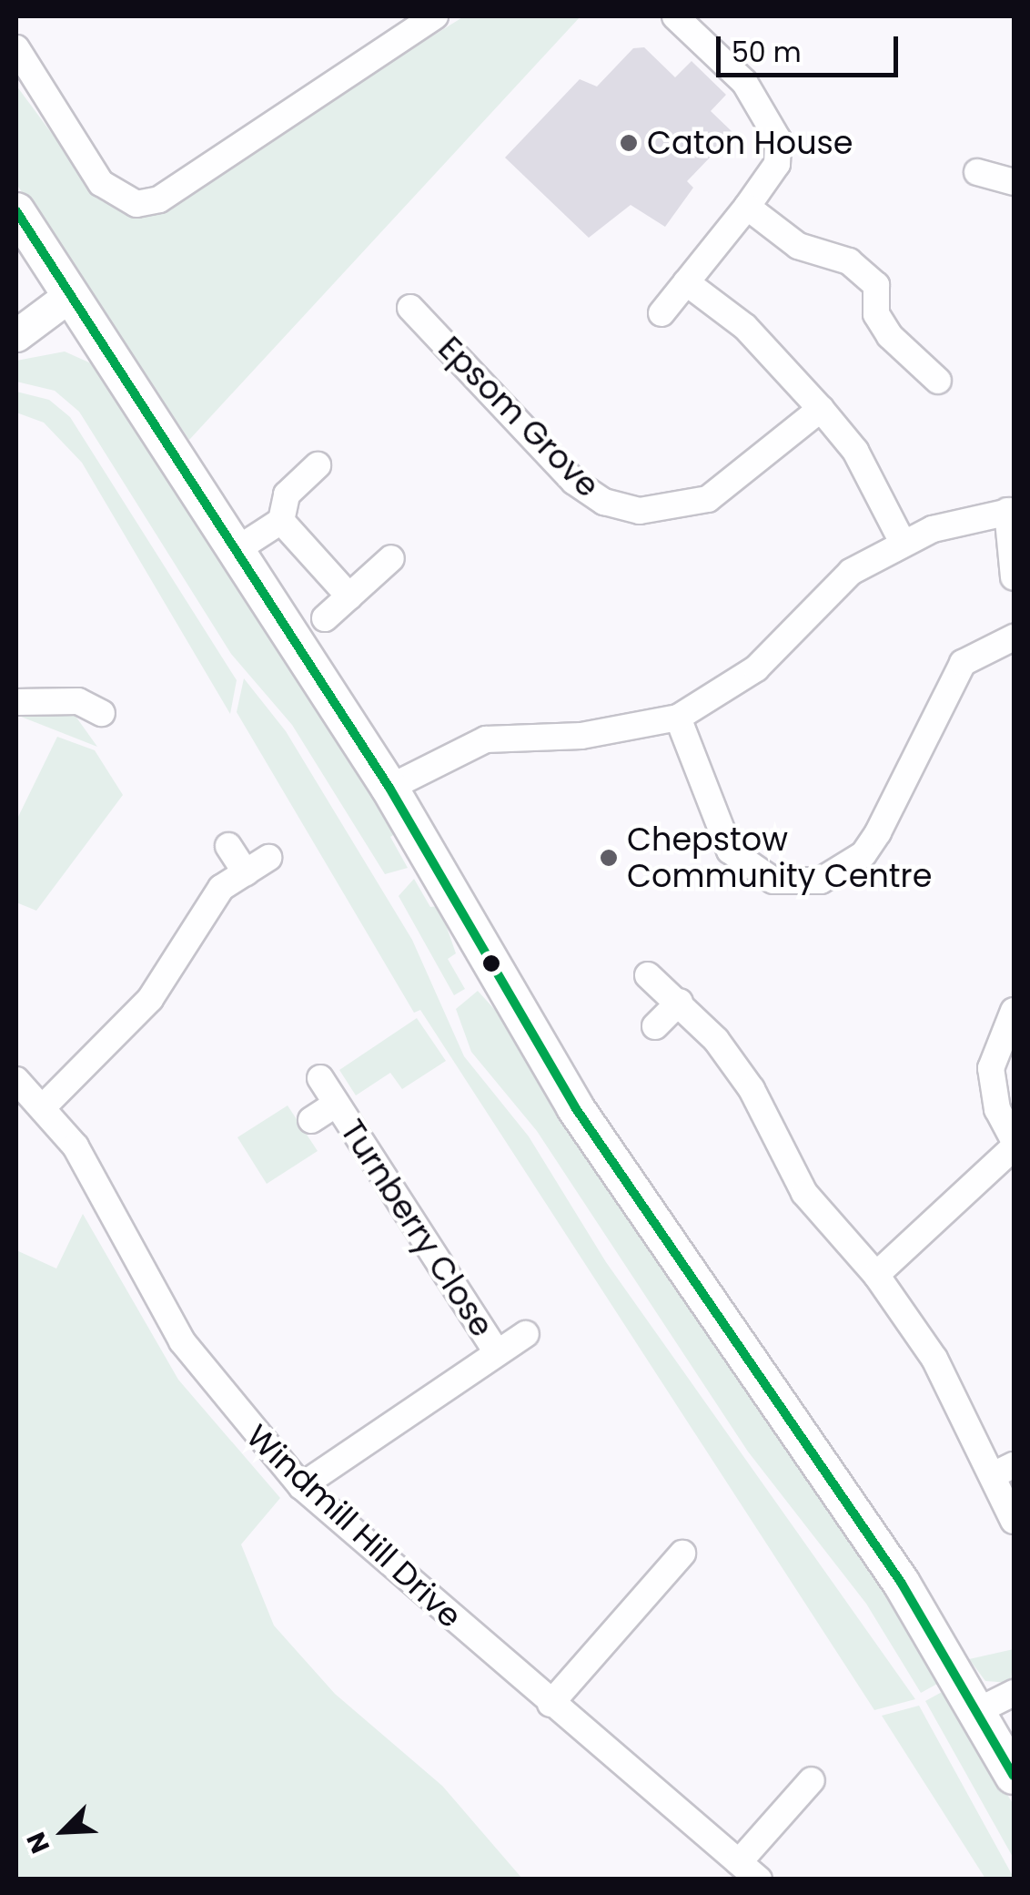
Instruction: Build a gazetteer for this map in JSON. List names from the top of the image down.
{
  "streets": {
    "street": ["Epsom Grove", "Turnberry Close", "Windmill Hill Drive"]
  },
  "crossings": [
    ["Turnberry Close", "Windmill Hill Drive"]
  ],
  "places": ["Caton House", "Chepstow Community Centre"],
  "scale_bar": "50 m",
  "north": "bottom left"
}
